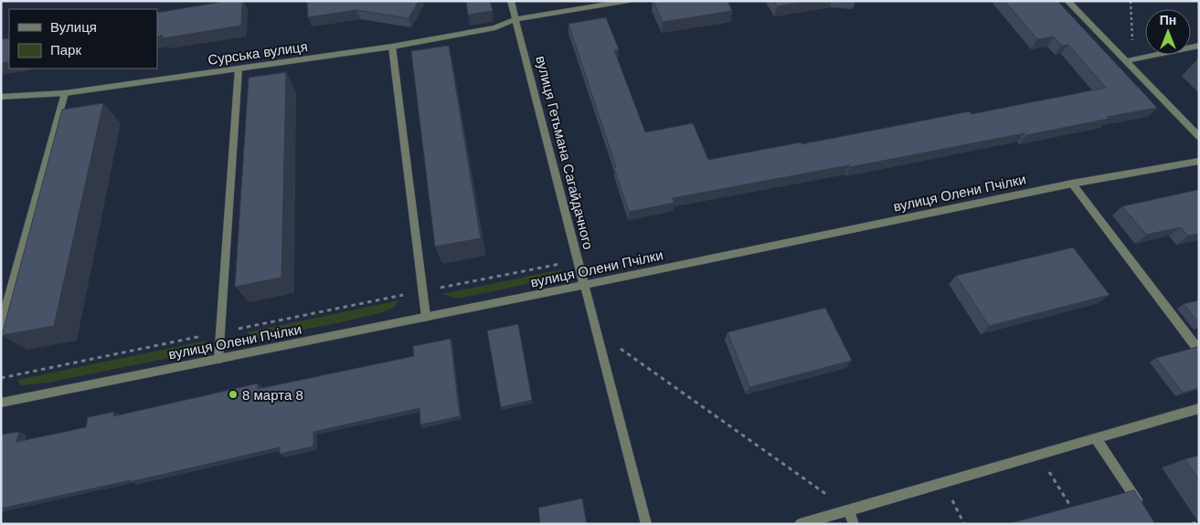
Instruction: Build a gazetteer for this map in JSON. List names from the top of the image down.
{
  "streets": {
    "street": ["Сурська вулиця", "вулиця Гетьмана Сагайдачного", "вулиця Олени Пчілки"]
  },
  "crossings": [
    ["Сурська вулиця", "вулиця Гетьмана Сагайдачного"],
    ["вулиця Гетьмана Сагайдачного", "вулиця Олени Пчілки"]
  ],
  "places": ["8 марта 8"],
  "legend": ["Вулиця", "Парк"],
  "north": "top"
}
